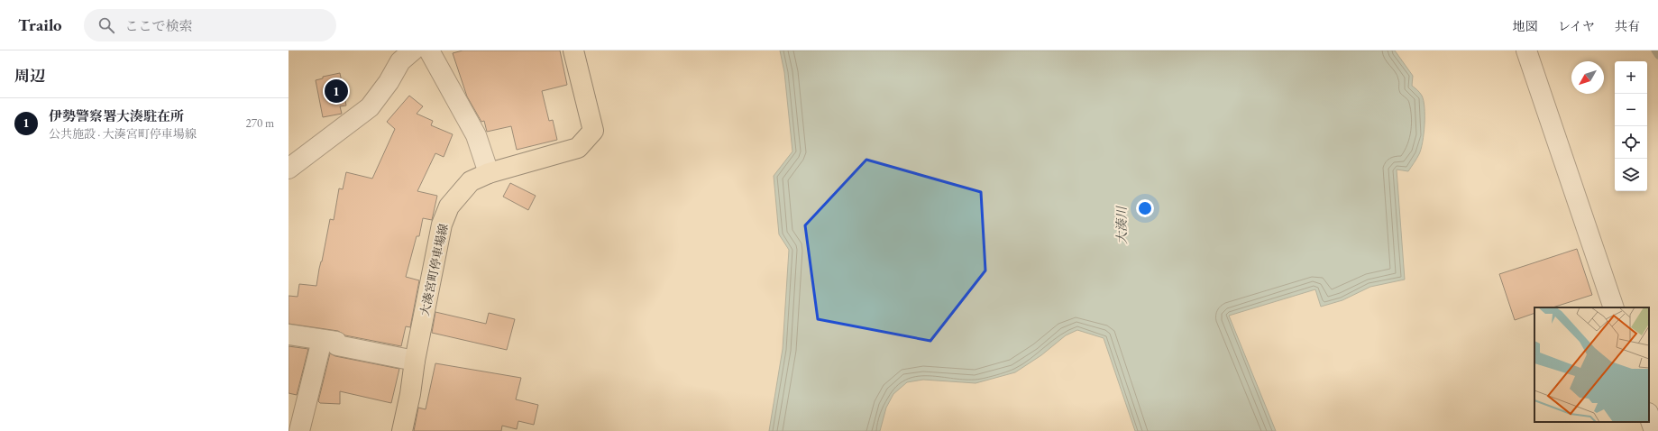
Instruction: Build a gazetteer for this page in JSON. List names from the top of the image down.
{
  "streets": {
    "main road": ["大湊宮町停車場線"]
  },
  "water": ["大湊川"],
  "north": "bottom left",
  "page": {
    "header": "Trailo",
    "search": "ここで検索",
    "nav": ["地図", "レイヤ", "共有"],
    "heading": "周辺",
    "map_buttons": ["+", "−"],
    "pins": "1",
    "list": [
      {
        "mark": "1",
        "name": "伊勢警察署大湊駐在所",
        "note": "公共施設 · 大湊宮町停車場線",
        "value": "270 m"
      }
    ]
  }
}
